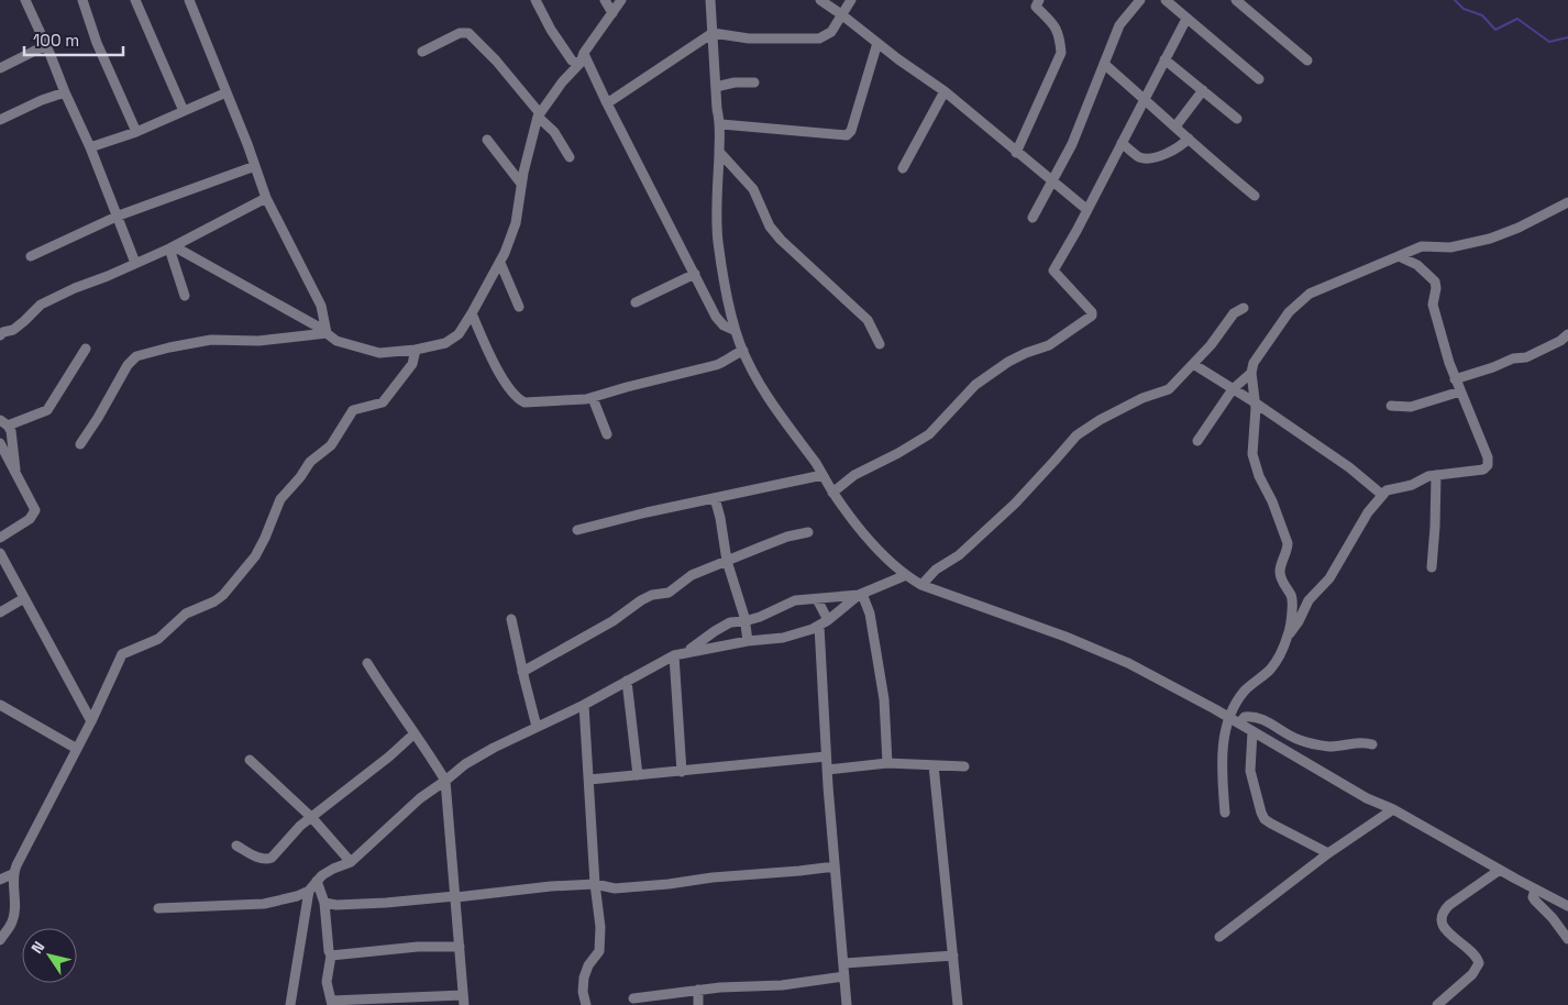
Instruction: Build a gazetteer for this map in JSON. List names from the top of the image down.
{
  "scale_bar": "100 m",
  "north": "top left"
}
